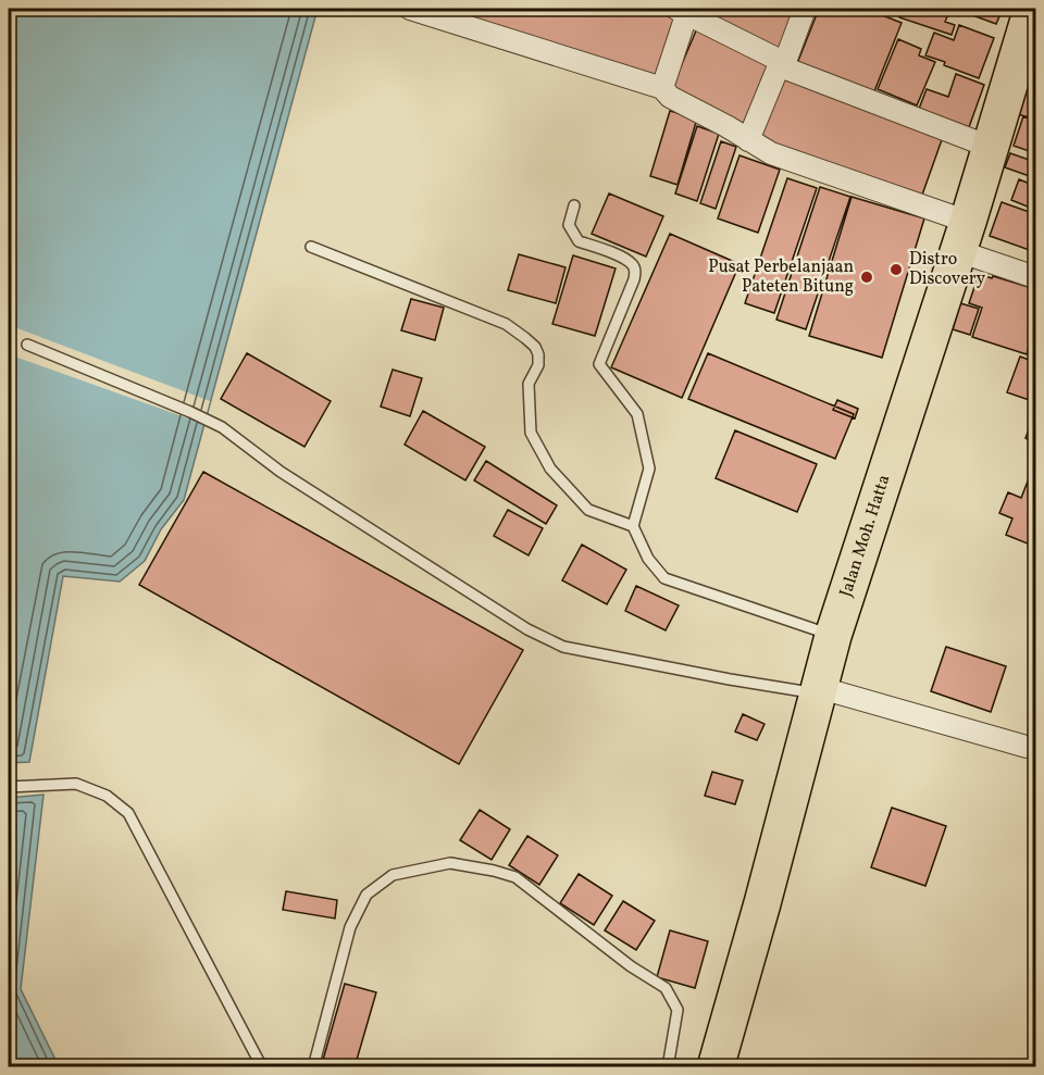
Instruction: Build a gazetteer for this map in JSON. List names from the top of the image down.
{
  "streets": {
    "highway": ["Jalan Moh. Hatta"]
  },
  "places": ["Distro Discovery", "Pusat Perbelanjaan Pateten Bitung"]
}
